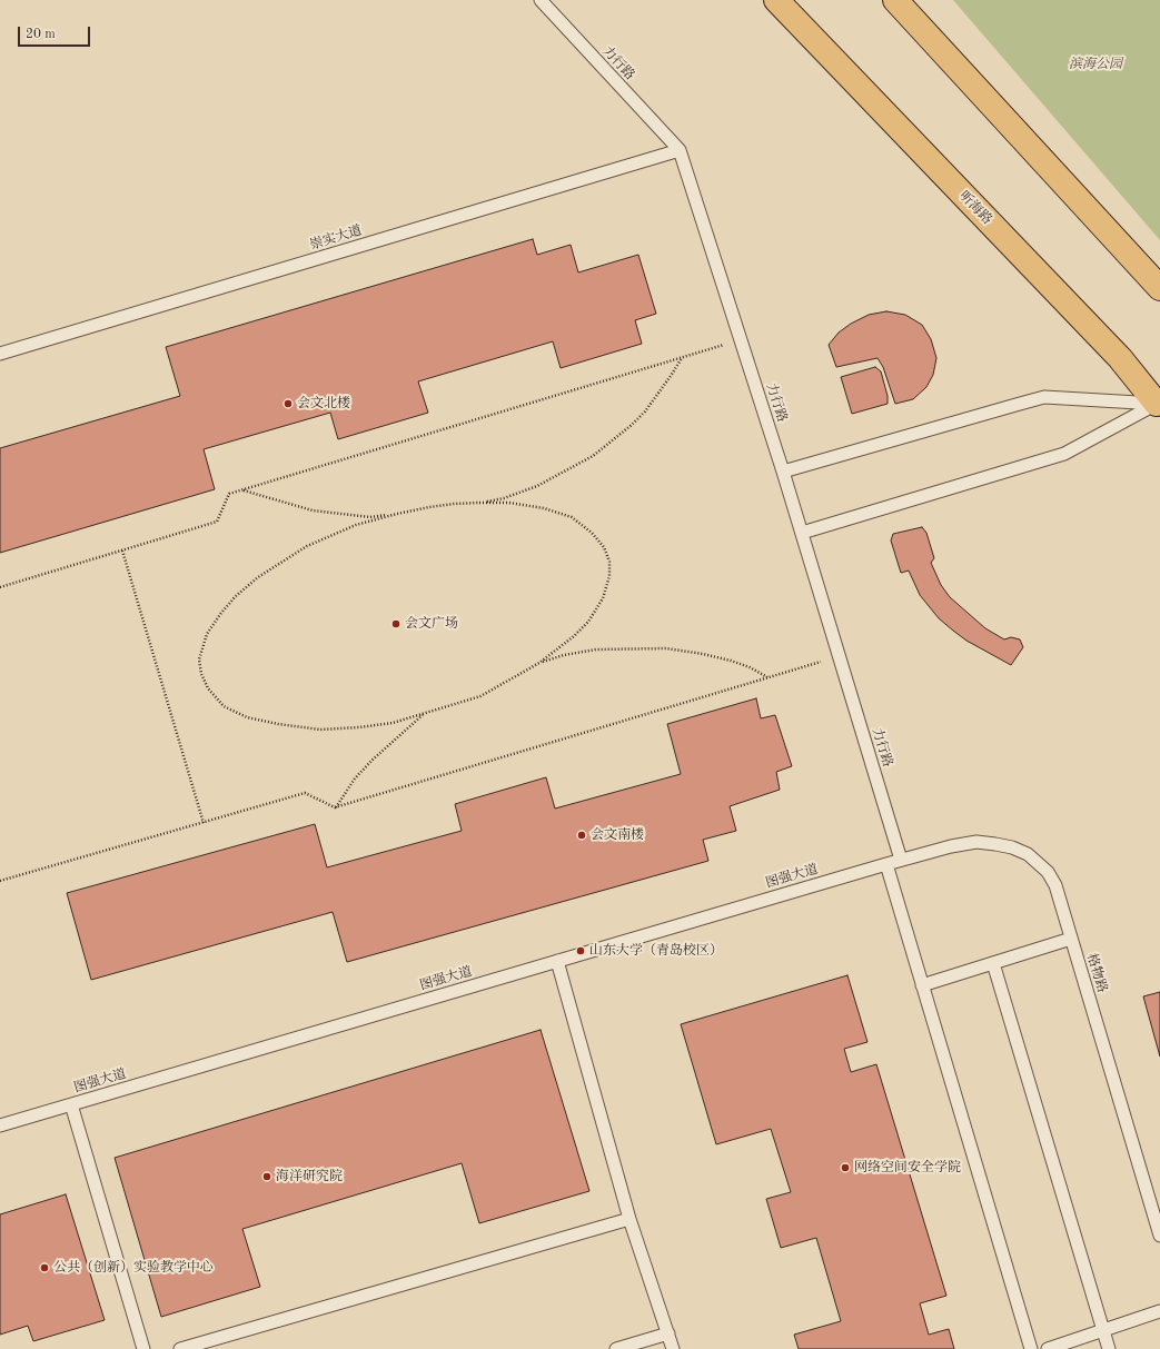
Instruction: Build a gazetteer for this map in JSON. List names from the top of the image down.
{
  "streets": {
    "main road": ["听海路"],
    "lane": [
      "力行路",
      "崇实大道",
      "图强大道",
      "格物路"
    ]
  },
  "crossings": [
    ["力行路", "崇实大道"],
    ["力行路", "图强大道"],
    ["力行路", "格物路"],
    ["图强大道", "格物路"]
  ],
  "parks": ["滨海公园"],
  "places": [
    "会文北楼",
    "会文广场",
    "会文南楼",
    "山东大学（青岛校区）",
    "网络空间安全学院",
    "海洋研究院",
    "公共（创新）实验教学中心"
  ],
  "scale_bar": "20 m"
}
